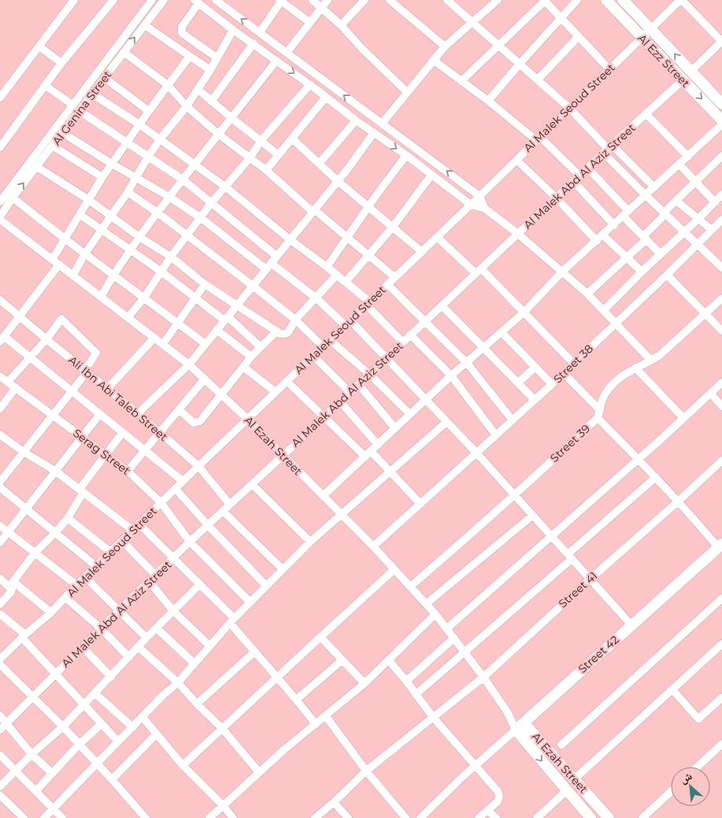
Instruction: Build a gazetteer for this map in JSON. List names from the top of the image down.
{
  "streets": {
    "main road": ["Al Ezz Street", "Al Ezah Street", "Street 42"],
    "street": [
      "Al Genina Street",
      "Al Malek Seoud Street",
      "Al Malek Abd Al Aziz Street",
      "Street 38",
      "Ali Ibn Abi Taleb Street",
      "Street 39",
      "Serag Street",
      "Street 41"
    ]
  },
  "crossings": [
    ["Al Ezz Street", "Al Malek Seoud Street"],
    ["Al Ezz Street", "Al Malek Abd Al Aziz Street"],
    ["Al Malek Seoud Street", "Ali Ibn Abi Taleb Street"],
    ["Al Malek Seoud Street", "Al Ezah Street"],
    ["Al Malek Seoud Street", "Serag Street"],
    ["Al Malek Abd Al Aziz Street", "Ali Ibn Abi Taleb Street"],
    ["Al Malek Abd Al Aziz Street", "Al Ezah Street"],
    ["Al Malek Abd Al Aziz Street", "Serag Street"],
    ["Street 38", "Al Ezah Street"],
    ["Street 39", "Al Ezah Street"],
    ["Al Ezah Street", "Street 41"],
    ["Al Ezah Street", "Street 42"]
  ],
  "north": "top left"
}
